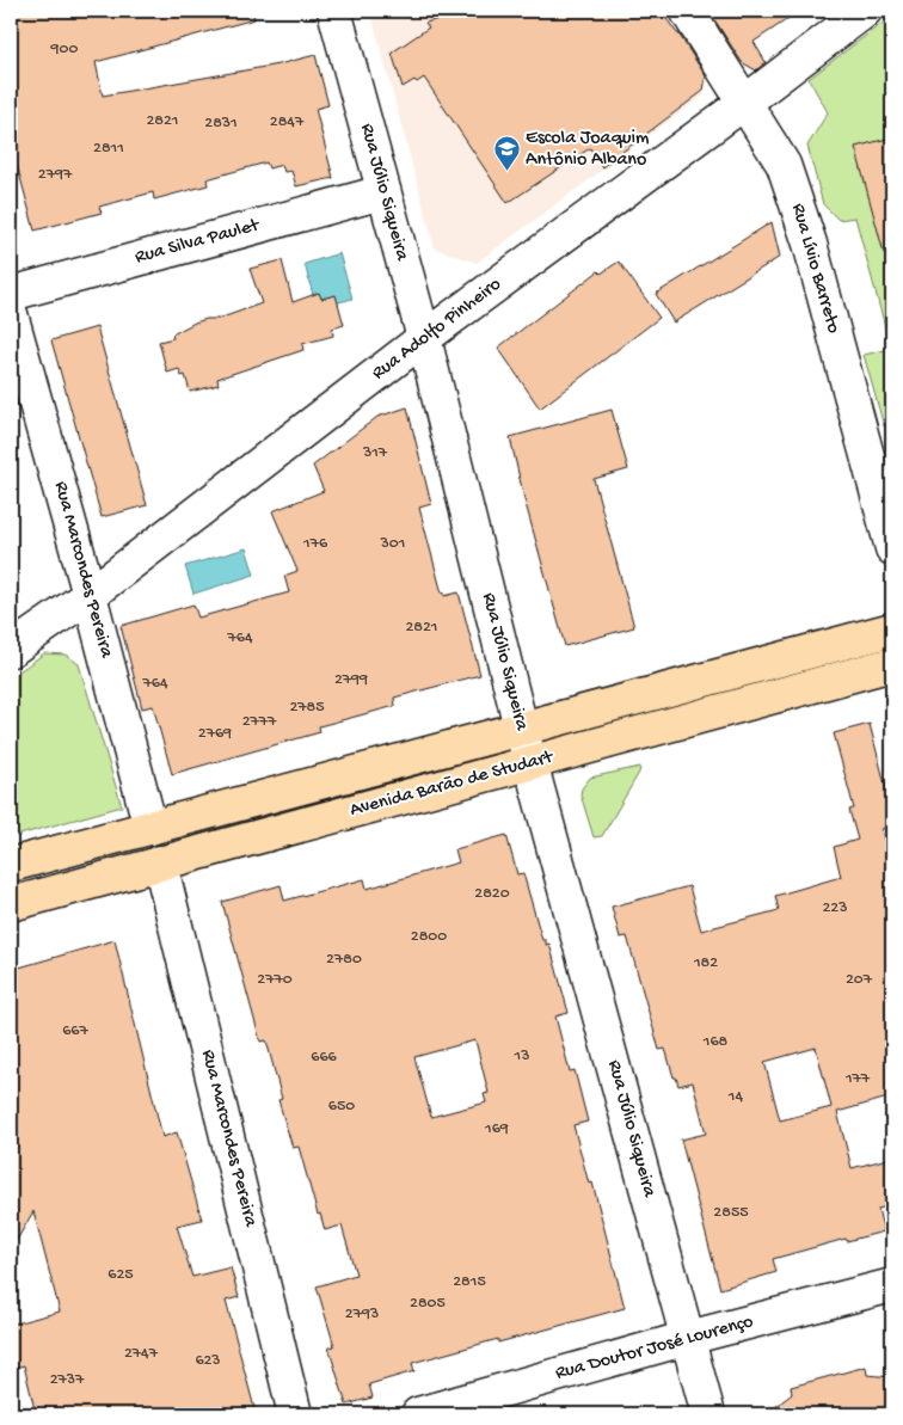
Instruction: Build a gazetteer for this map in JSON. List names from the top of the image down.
{
  "streets": {
    "main road": ["Avenida Barão de Studart"],
    "street": [
      "Rua Júlio Siqueira",
      "Rua Silva Paulet",
      "Rua Lívio Barreto",
      "Rua Adolfo Pinheiro",
      "Rua Marcondes Pereira",
      "Rua Doutor José Lourenço"
    ]
  },
  "crossings": [
    ["Rua Júlio Siqueira", "Rua Silva Paulet"],
    ["Rua Júlio Siqueira", "Rua Adolfo Pinheiro"],
    ["Rua Júlio Siqueira", "Avenida Barão de Studart"],
    ["Rua Júlio Siqueira", "Rua Doutor José Lourenço"],
    ["Rua Lívio Barreto", "Rua Adolfo Pinheiro"],
    ["Rua Adolfo Pinheiro", "Rua Marcondes Pereira"],
    ["Rua Marcondes Pereira", "Avenida Barão de Studart"]
  ],
  "places": {
    "school or university": ["Escola Joaquim Antônio Albano"]
  },
  "house_numbers": [
    "900",
    "2821",
    "2847",
    "2831",
    "2811",
    "2797",
    "317",
    "176",
    "301",
    "2821",
    "764",
    "2799",
    "764",
    "2785",
    "2777",
    "2769",
    "2820",
    "223",
    "2800",
    "2780",
    "182",
    "2770",
    "207",
    "667",
    "168",
    "13",
    "666",
    "177",
    "14",
    "650",
    "169",
    "2855",
    "625",
    "2815",
    "2805",
    "2793",
    "2747",
    "623",
    "2737"
  ]
}
